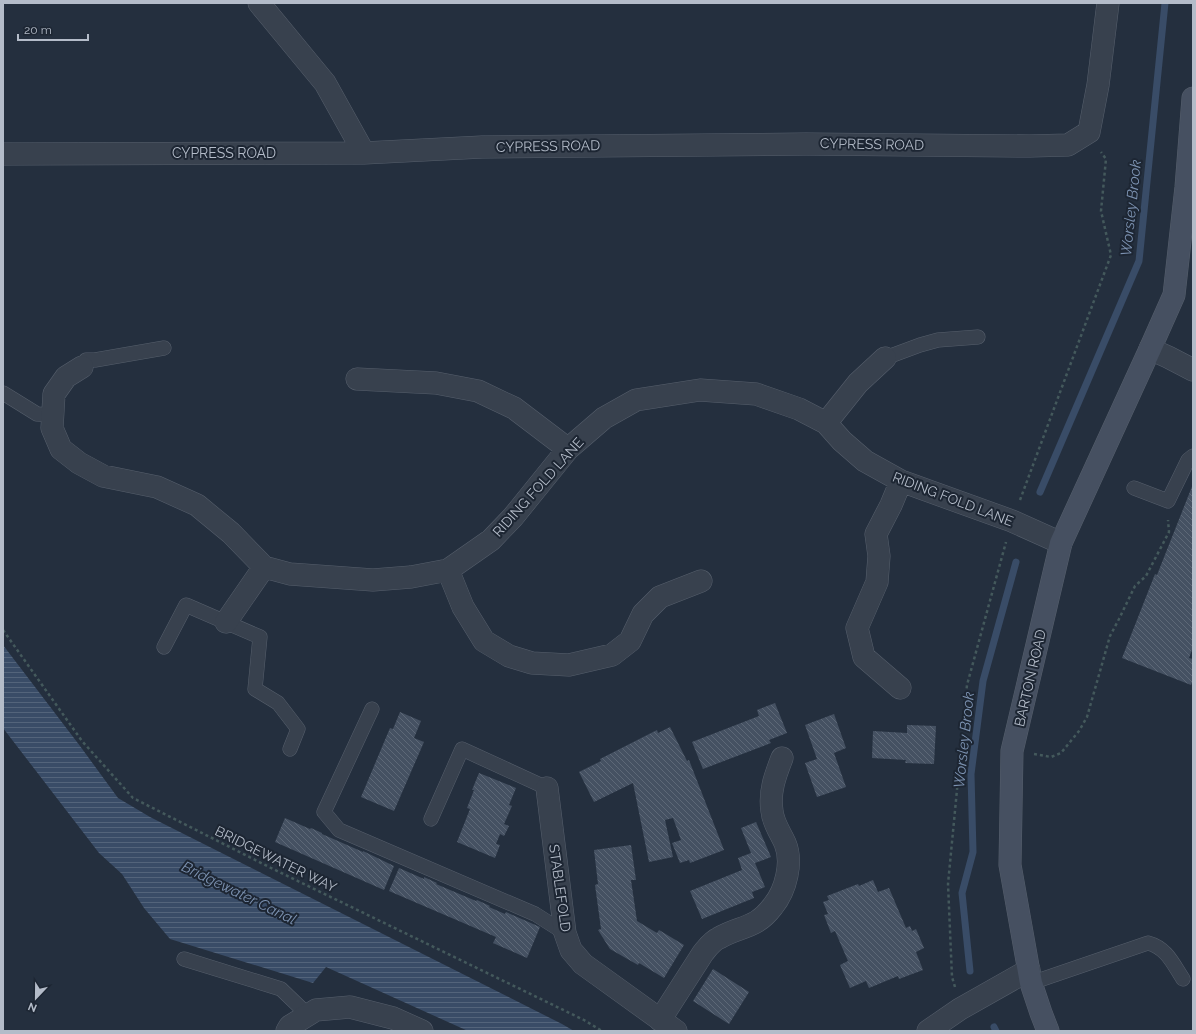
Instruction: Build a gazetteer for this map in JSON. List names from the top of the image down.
{
  "streets": {
    "main road": ["BARTON ROAD"],
    "street": ["CYPRESS ROAD", "RIDING FOLD LANE", "STABLEFOLD"],
    "path": ["BRIDGEWATER WAY"]
  },
  "crossings": [
    ["RIDING FOLD LANE", "BARTON ROAD"]
  ],
  "water": ["Worsley Brook", "Bridgewater Canal"],
  "scale_bar": "20 m",
  "north": "bottom"
}
